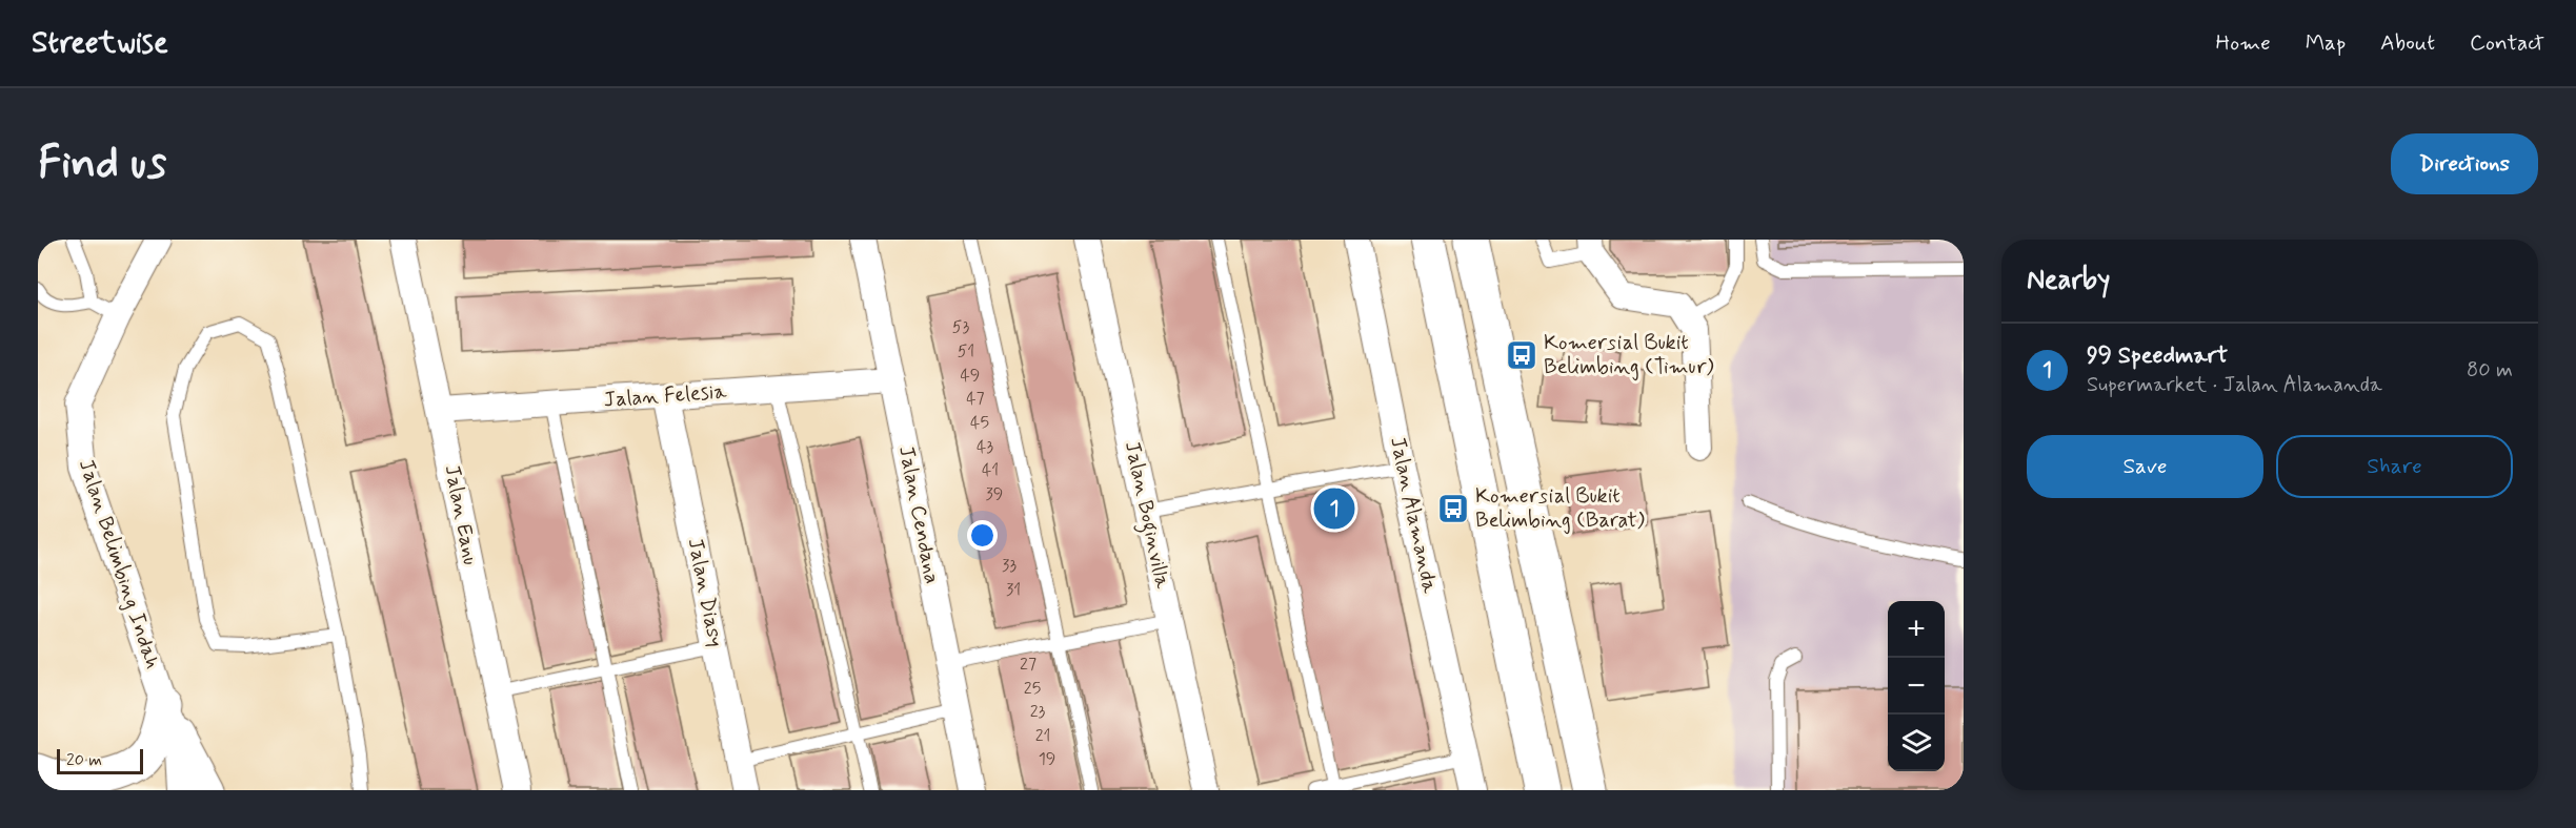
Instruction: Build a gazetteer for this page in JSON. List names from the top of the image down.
{
  "streets": {
    "street": [
      "Jalan Felesia",
      "Jalan Eanu",
      "Jalan Cendana",
      "Jalan Boginvilla",
      "Jalan Alamanda",
      "Jalan Belimbing Indah",
      "Jalan Diasy"
    ]
  },
  "crossings": [
    ["Jalan Felesia", "Jalan Eanu"],
    ["Jalan Felesia", "Jalan Cendana"],
    ["Jalan Felesia", "Jalan Diasy"]
  ],
  "places": {
    "bus stop": ["Komersial Bukit Belimbing (Timur)", "Komersial Bukit Belimbing (Barat)"]
  },
  "house_numbers": [
    "53",
    "51",
    "49",
    "47",
    "45",
    "43",
    "41",
    "39",
    "33",
    "31",
    "27",
    "25",
    "23",
    "21",
    "19"
  ],
  "scale_bar": "20 m",
  "page": {
    "header": "Streetwise",
    "nav": [
      "Home",
      "Map",
      "About",
      "Contact"
    ],
    "buttons": [
      "Directions",
      ["Save", "Share"]
    ],
    "title": "Find us",
    "heading": "Nearby",
    "list": [
      {
        "mark": "1",
        "name": "99 Speedmart",
        "note": "Supermarket · Jalan Alamanda",
        "value": "80 m"
      }
    ],
    "pins": "1",
    "map_buttons": ["+", "−"],
    "scale": "20 m"
  }
}
